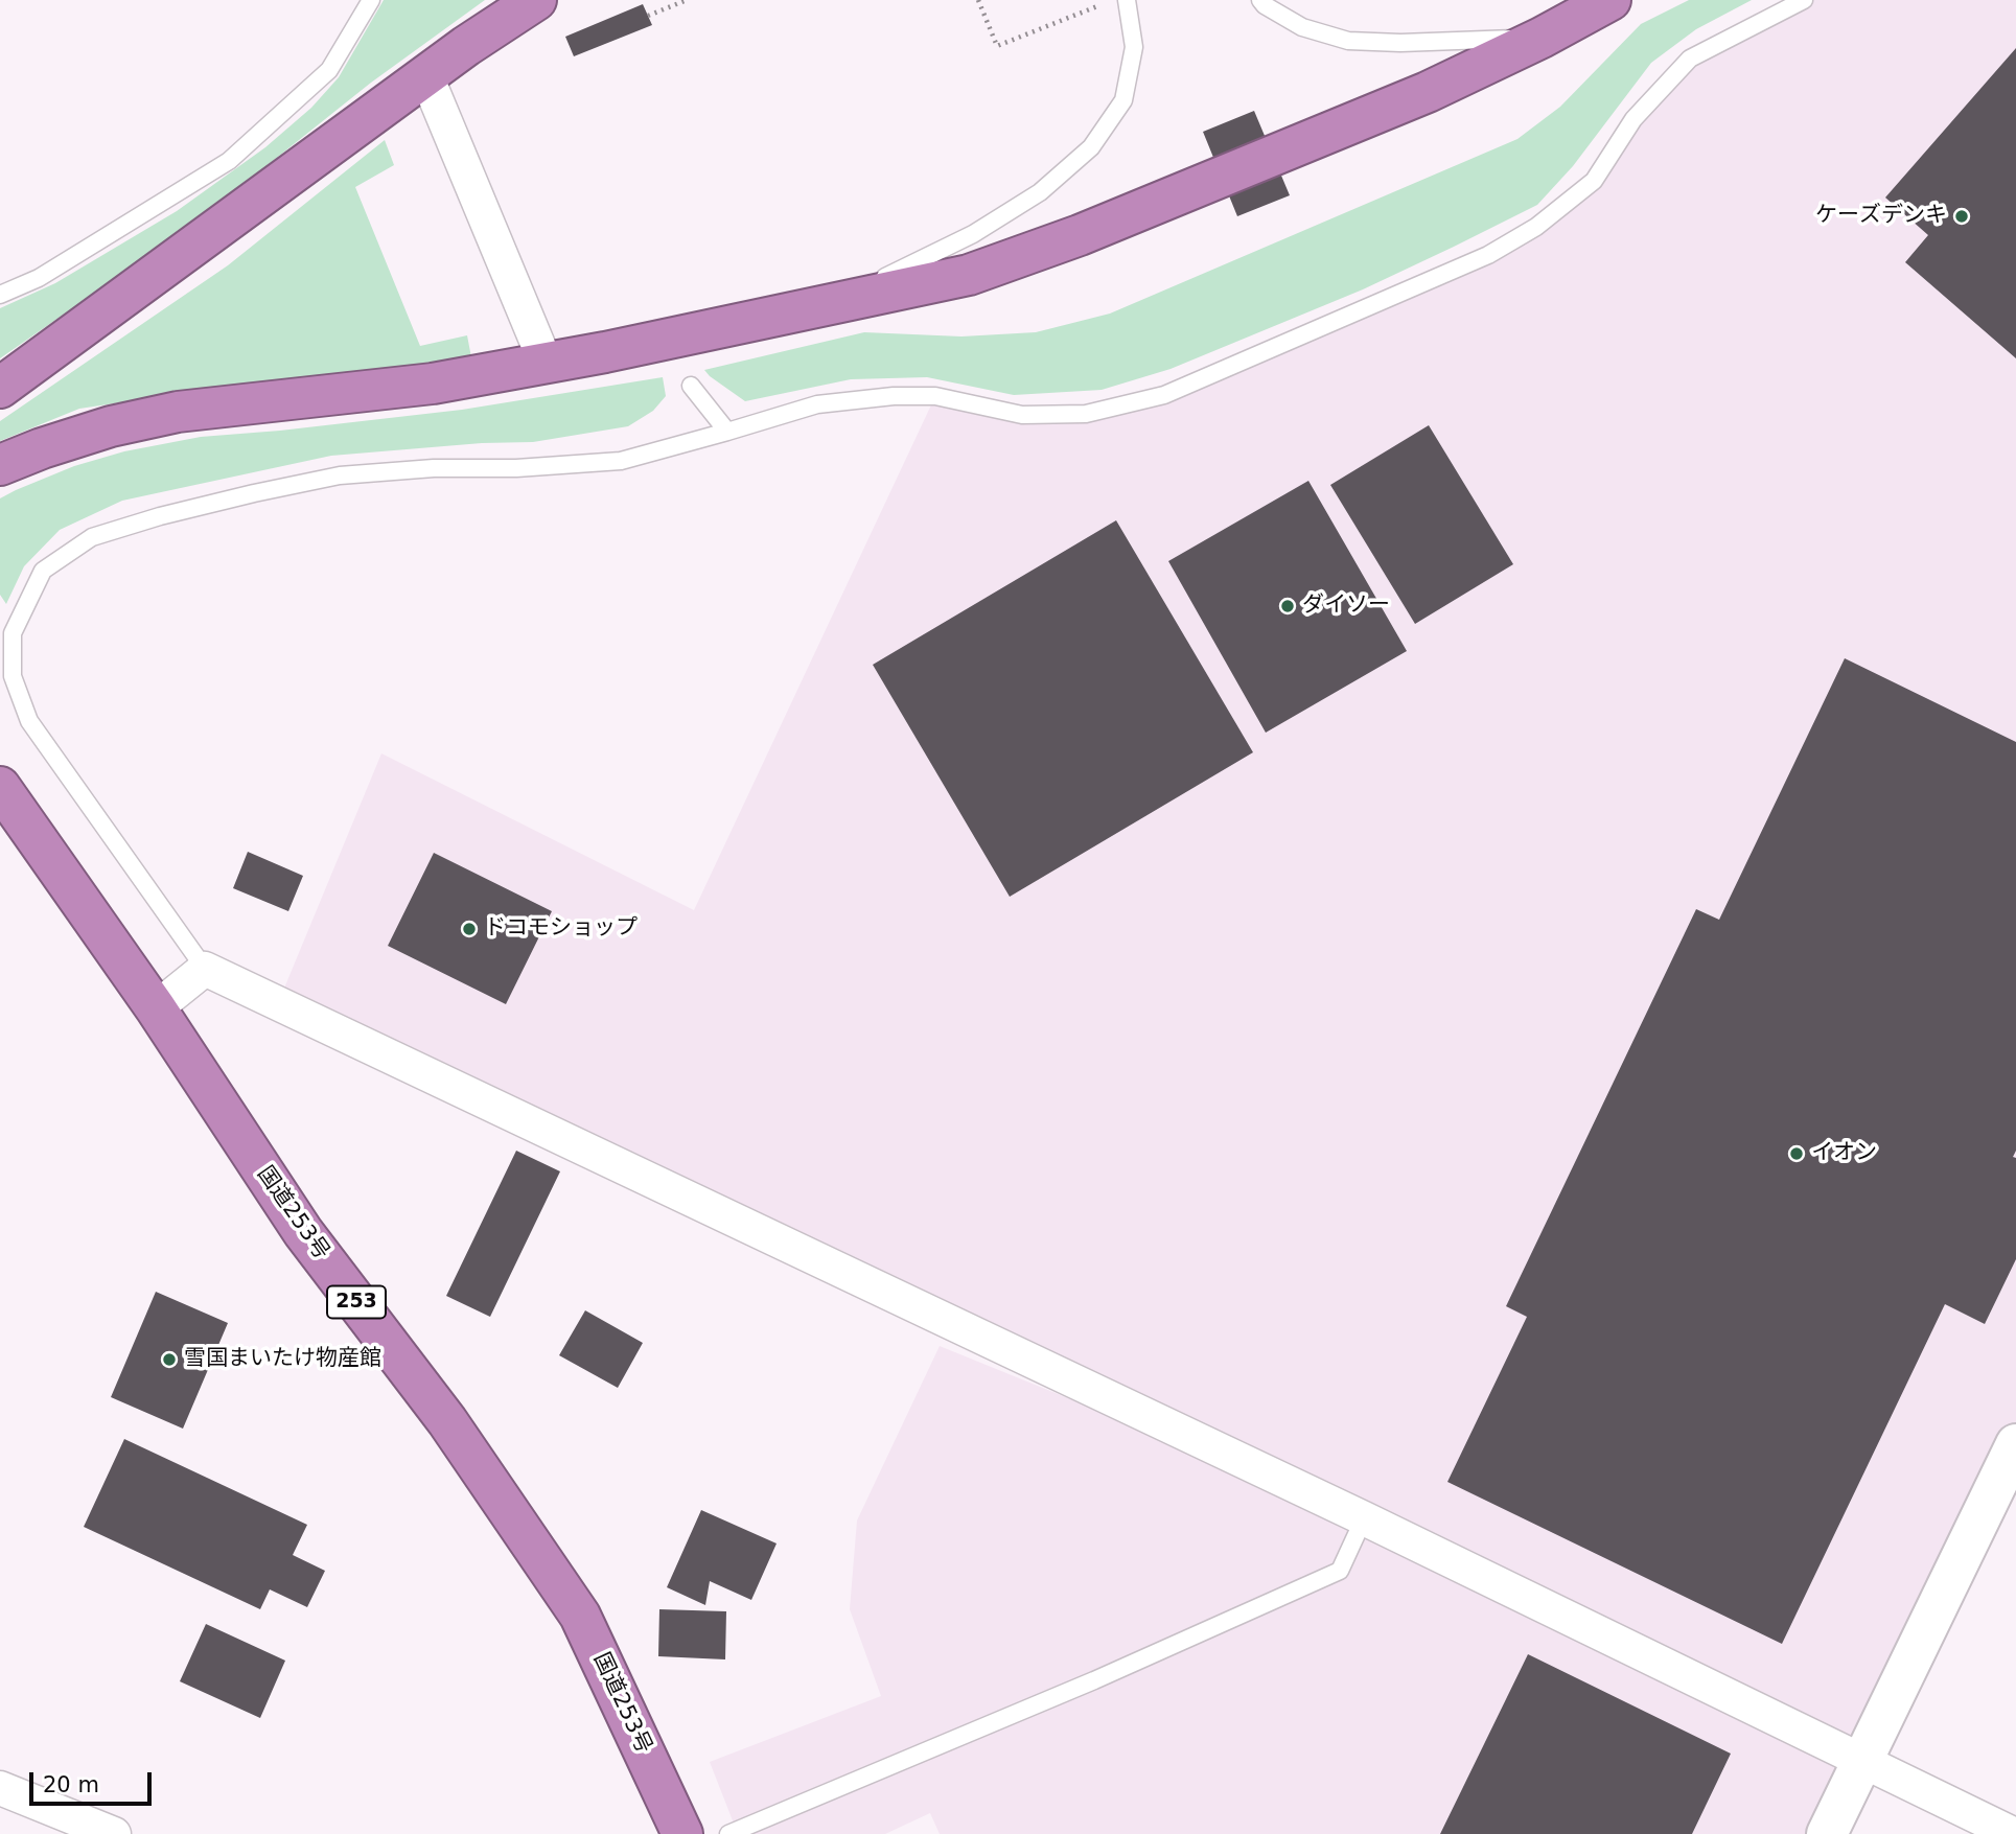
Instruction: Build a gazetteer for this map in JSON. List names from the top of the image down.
{
  "streets": {
    "highway": ["国道253号", "253"]
  },
  "places": [
    "ケーズデンキ",
    "ダイソー",
    "ドコモショップ",
    "イオン",
    "雪国まいたけ物産館"
  ],
  "scale_bar": "20 m"
}
